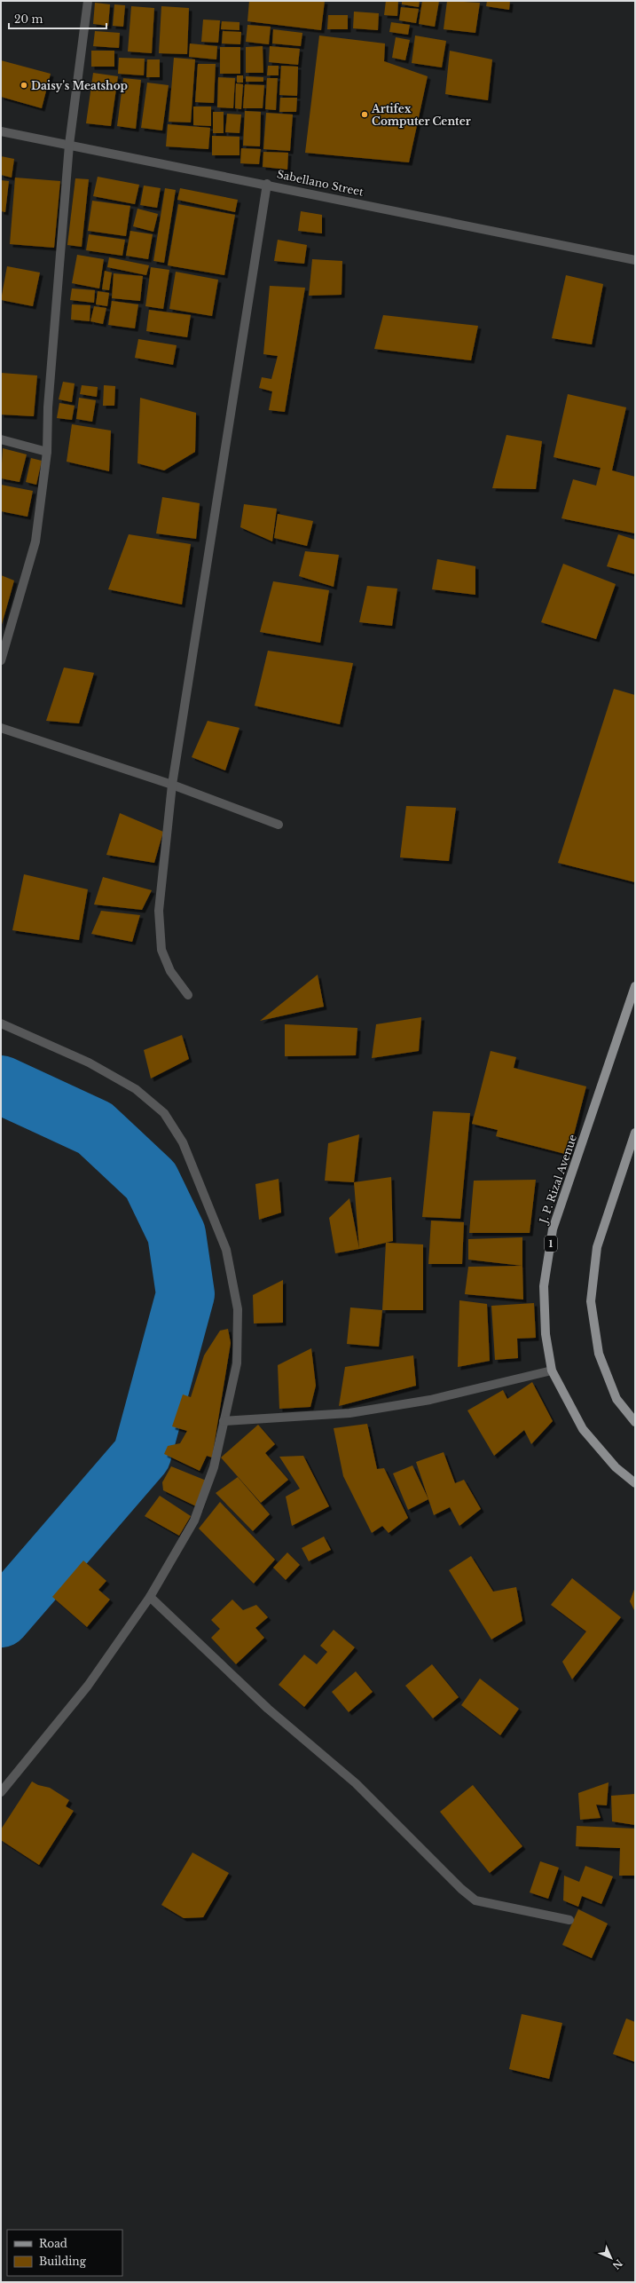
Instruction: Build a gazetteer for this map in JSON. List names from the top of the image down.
{
  "streets": {
    "main road": ["J. P. Rizal Avenue", "1"],
    "street": ["Sabellano Street"]
  },
  "places": ["Daisy's Meatshop", "Artifex Computer Center"],
  "legend": ["Road", "Building"],
  "scale_bar": "20 m",
  "north": "bottom right"
}
